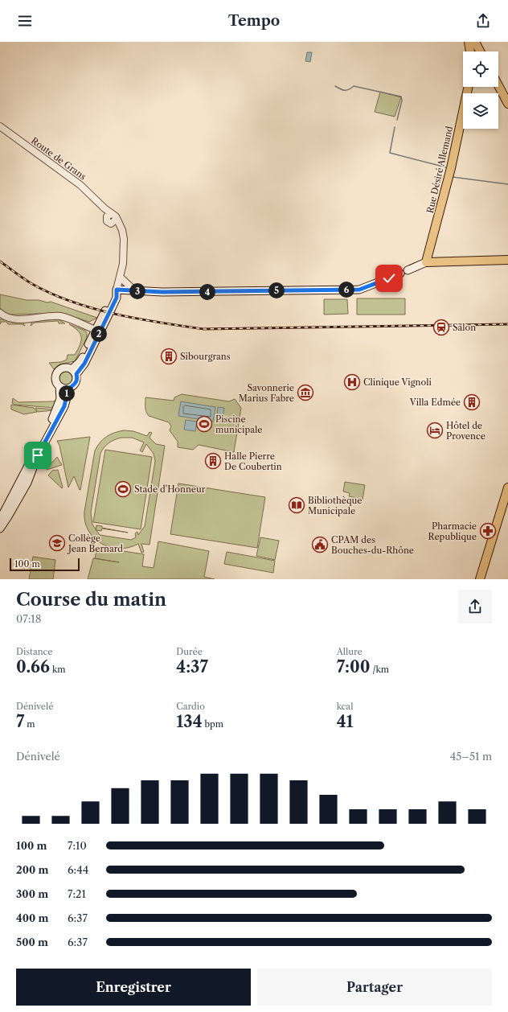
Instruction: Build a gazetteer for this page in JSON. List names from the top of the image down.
{
  "streets": {
    "main road": ["Rue Désiré Allemand"],
    "street": ["Route de Grans"]
  },
  "places": {
    "station": ["Salon"],
    "building": ["Sibourgrans", "Villa Edmée", "Halle Pierre De Coubertin"],
    "hospital": ["Clinique Vignoli"],
    "museum": ["Savonnerie Marius Fabre"],
    "sports": ["Piscine municipale", "Stade d'Honneur"],
    "hotel": ["Hôtel de Provence"],
    "library": ["Bibliothèque Municipale"],
    "pharmacy": ["Pharmacie Republique"],
    "school or university": ["Collège Jean Bernard"],
    "public building": ["CPAM des Bouches-du-Rhône"]
  },
  "scale_bar": "100 m",
  "page": {
    "header": "Tempo",
    "pins": [
      "6",
      "5",
      "3",
      "4",
      "2",
      "1"
    ],
    "scale": "100 m",
    "heading": ["Course du matin", "07:18"],
    "stats": [
      ["Distance", "0.66 km"],
      ["Durée", "4:37"],
      ["Allure", "7:00 /km"],
      ["Dénivelé", "7 m"],
      ["Cardio", "134 bpm"],
      ["kcal", "41"]
    ],
    "chart": ["Dénivelé", "45–51 m"],
    "list": [
      {
        "name": "100 m",
        "note": "7:10"
      },
      {
        "name": "200 m",
        "note": "6:44"
      },
      {
        "name": "300 m",
        "note": "7:21"
      },
      {
        "name": "400 m",
        "note": "6:37"
      },
      {
        "name": "500 m",
        "note": "6:37"
      }
    ],
    "buttons": ["Enregistrer", "Partager"]
  }
}
